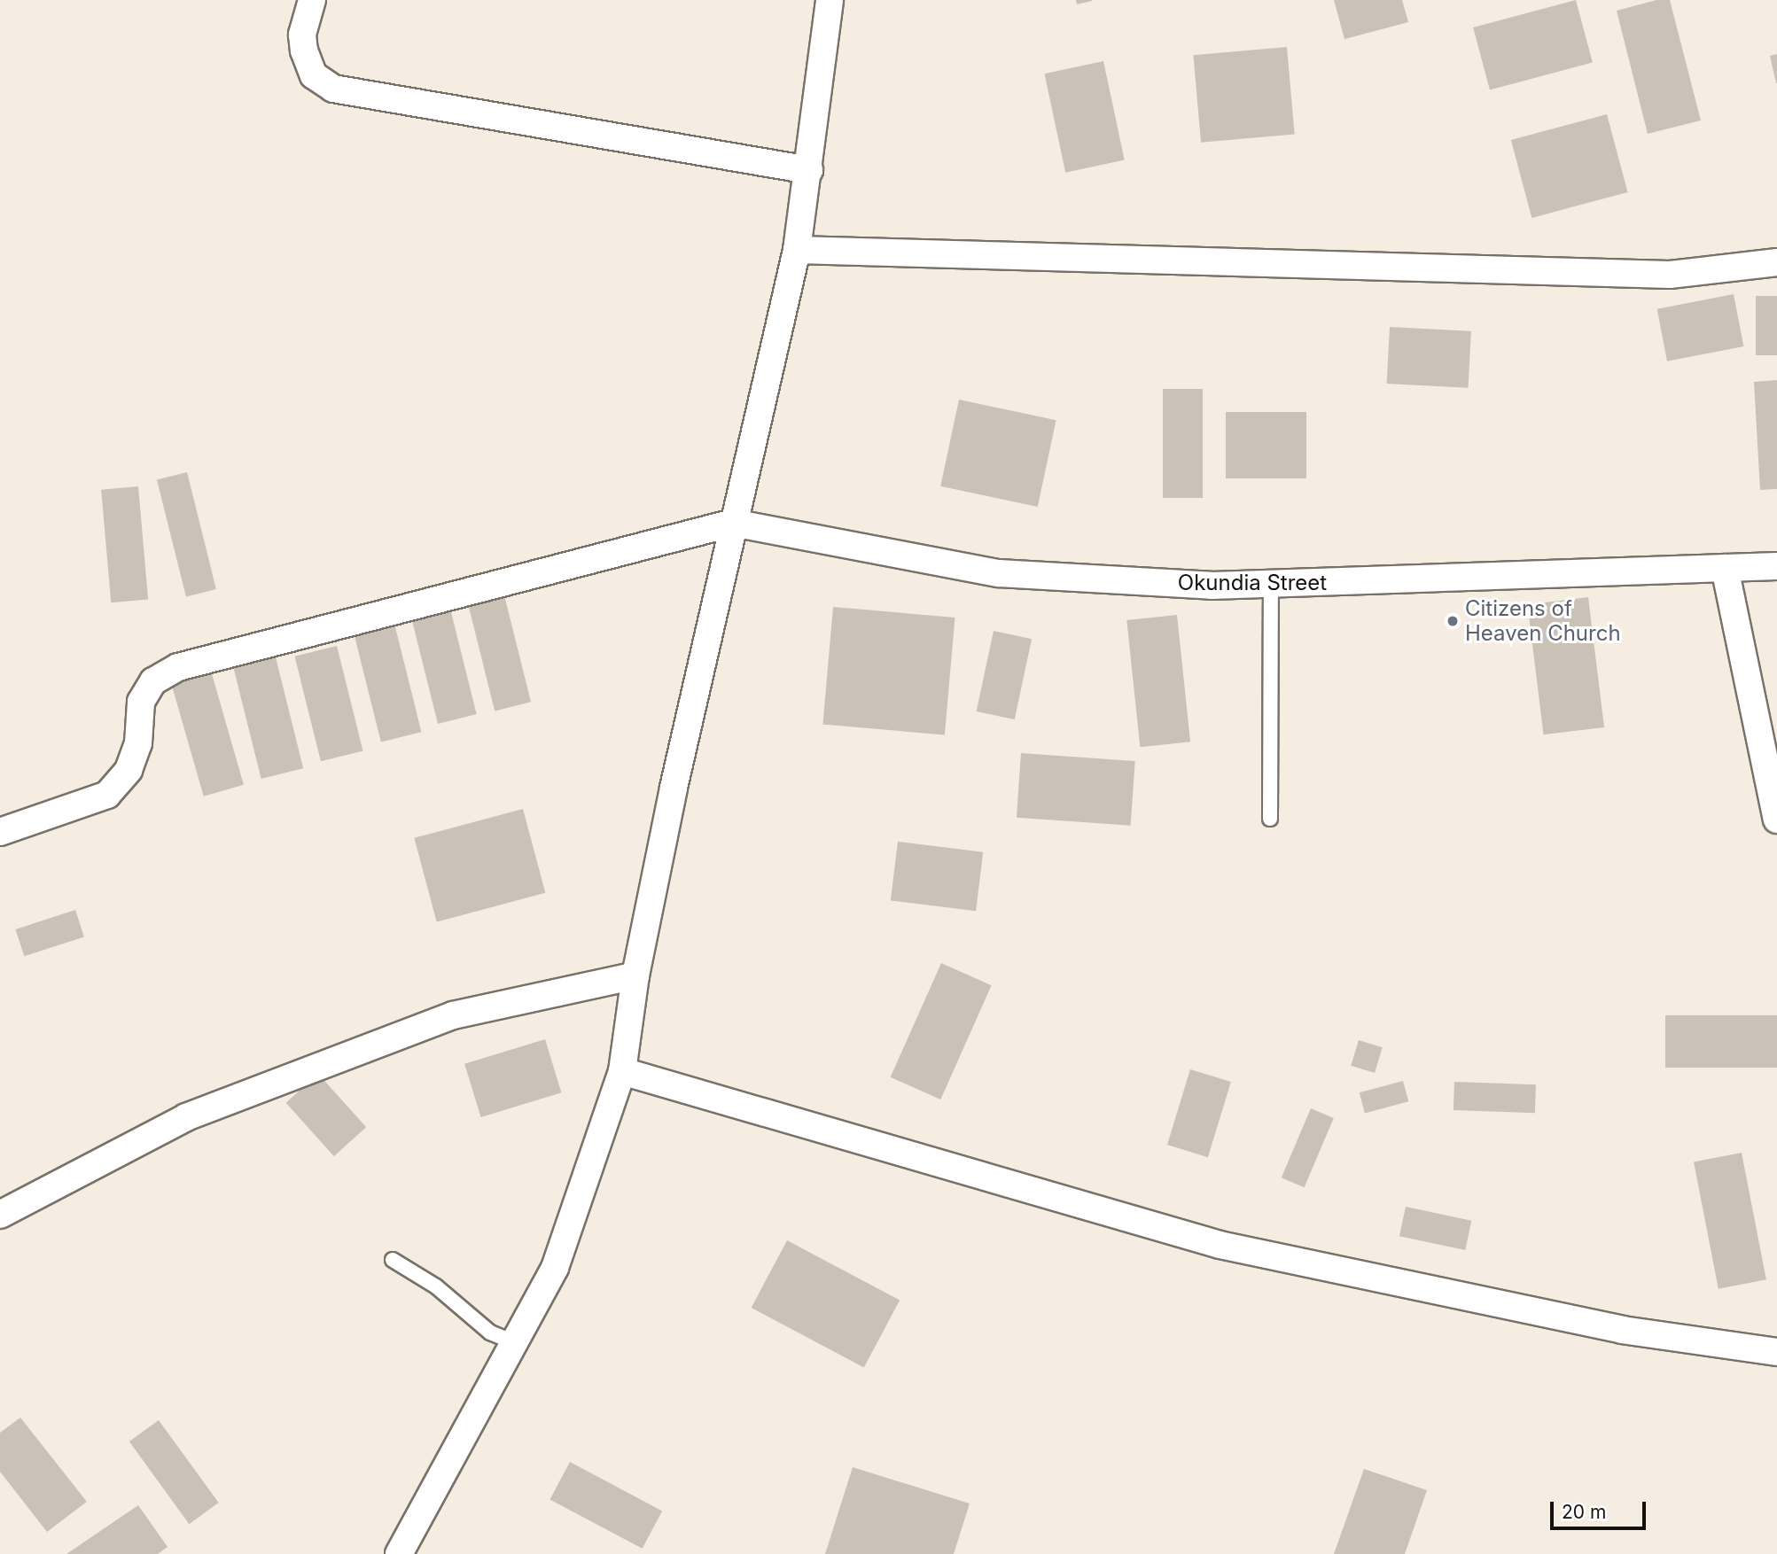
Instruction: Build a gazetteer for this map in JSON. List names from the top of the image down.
{
  "streets": {
    "street": ["Okundia Street"]
  },
  "places": ["Citizens of Heaven Church"],
  "scale_bar": "20 m"
}
